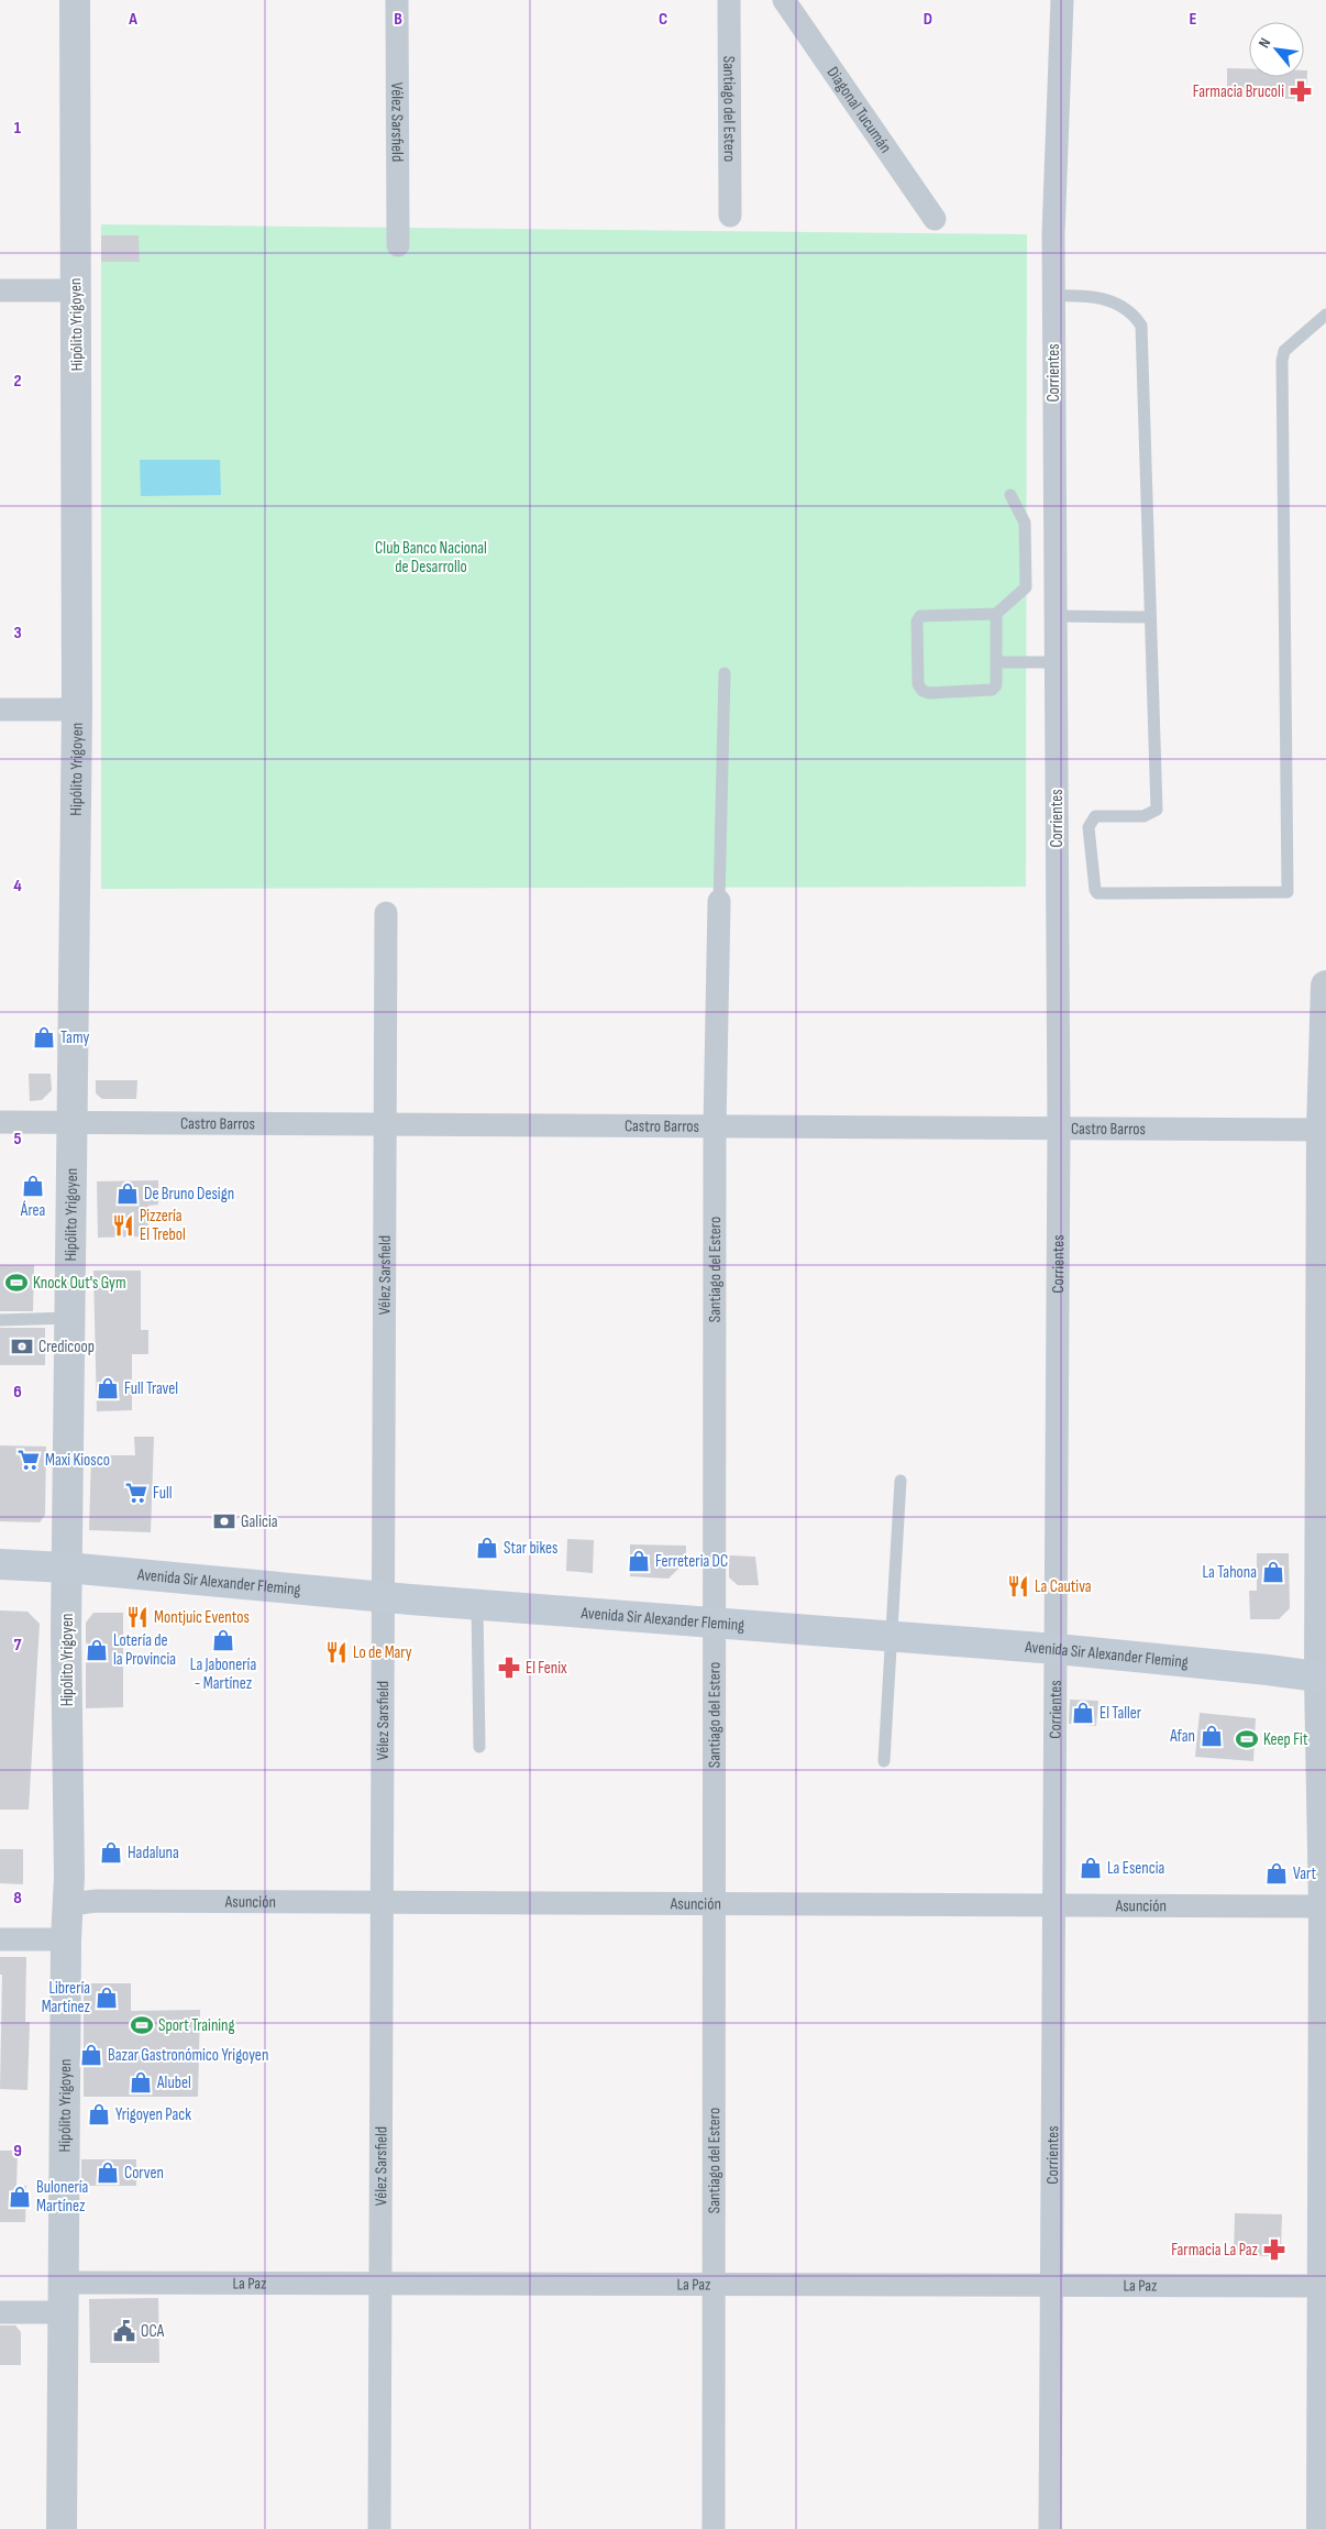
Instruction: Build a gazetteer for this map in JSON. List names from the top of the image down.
{
  "streets": {
    "main road": ["Avenida Sir Alexander Fleming"],
    "street": [
      "Santiago del Estero",
      "Diagonal Tucumán",
      "Vélez Sarsfield",
      "Hipólito Yrigoyen",
      "Corrientes",
      "Castro Barros",
      "Asunción",
      "La Paz"
    ]
  },
  "crossings": [
    ["Santiago del Estero", "Castro Barros"],
    ["Santiago del Estero", "Avenida Sir Alexander Fleming"],
    ["Santiago del Estero", "Asunción"],
    ["Santiago del Estero", "La Paz"],
    ["Vélez Sarsfield", "Castro Barros"],
    ["Vélez Sarsfield", "Avenida Sir Alexander Fleming"],
    ["Vélez Sarsfield", "Asunción"],
    ["Vélez Sarsfield", "La Paz"],
    ["Hipólito Yrigoyen", "Castro Barros"],
    ["Hipólito Yrigoyen", "Avenida Sir Alexander Fleming"],
    ["Hipólito Yrigoyen", "Asunción"],
    ["Hipólito Yrigoyen", "La Paz"],
    ["Corrientes", "Castro Barros"],
    ["Corrientes", "Avenida Sir Alexander Fleming"],
    ["Corrientes", "Asunción"],
    ["Corrientes", "La Paz"]
  ],
  "parks": ["Club Banco Nacional de Desarrollo"],
  "places": {
    "pharmacy": ["Farmacia Brucoli", "El Fenix", "Farmacia La Paz"],
    "shop": [
      "Tamy",
      "Área",
      "De Bruno Design",
      "Full Travel",
      "Star bikes",
      "Ferreteria DC",
      "La Tahona",
      "La Jabonería - Martínez",
      "Lotería de la Provincia",
      "El Taller",
      "Afan",
      "Hadaluna",
      "La Esencia",
      "Vart",
      "Librería Martínez",
      "Bazar Gastronómico Yrigoyen",
      "Alubel",
      "Yrigoyen Pack",
      "Corven",
      "Bulonería Martínez"
    ],
    "restaurant": [
      "Pizzería El Trebol",
      "La Cautiva",
      "Montjuic Eventos",
      "Lo de Mary"
    ],
    "sports": ["Knock Out's Gym", "Keep Fit", "Sport Training"],
    "bank": ["Credicoop", "Galicia"],
    "supermarket": ["Maxi Kiosco", "Full"],
    "public building": ["OCA"]
  },
  "north": "top left",
  "grid": {
    "columns": [
      "A",
      "B",
      "C",
      "D",
      "E"
    ],
    "rows": [
      "1",
      "2",
      "3",
      "4",
      "5",
      "6",
      "7",
      "8",
      "9"
    ]
  }
}
